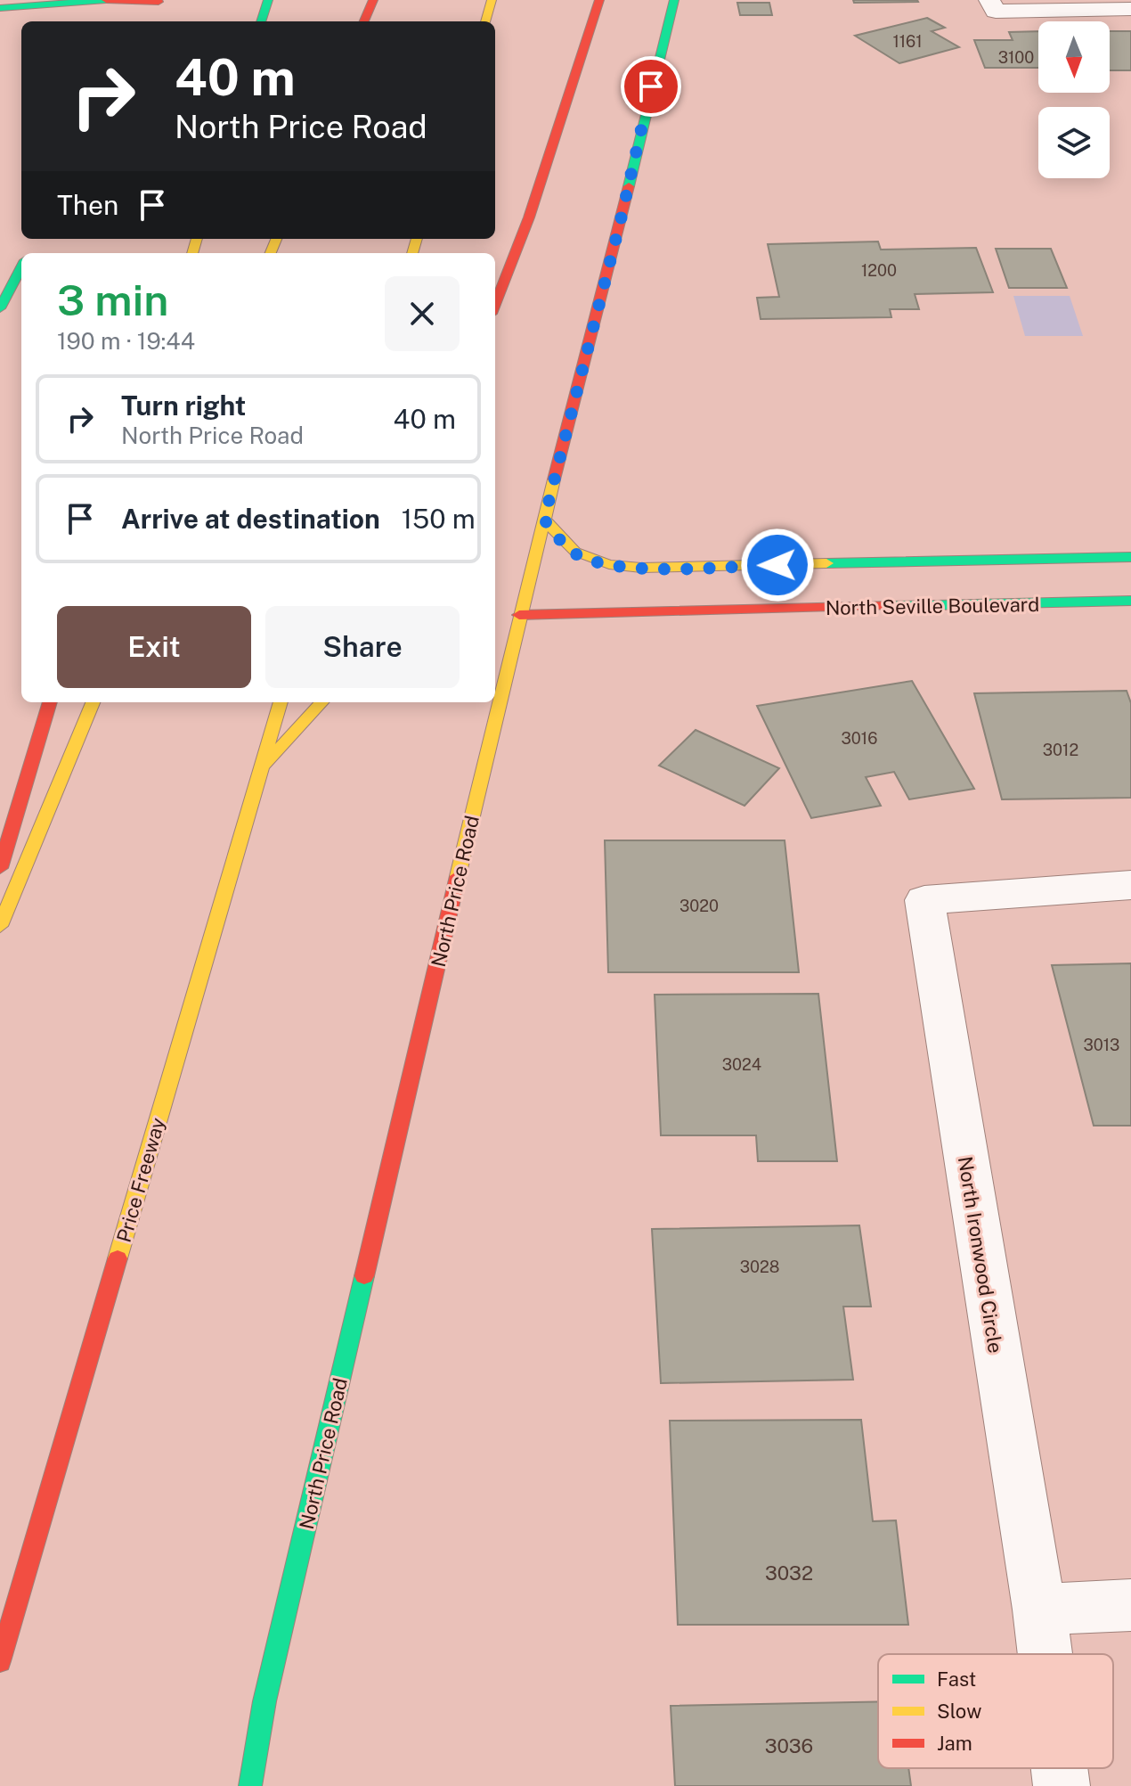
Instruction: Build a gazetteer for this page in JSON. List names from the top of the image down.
{
  "streets": {
    "main road": ["North Seville Boulevard", "North Price Road", "Price Freeway"],
    "street": ["North Ironwood Circle"]
  },
  "crossings": [
    ["North Seville Boulevard", "North Price Road"]
  ],
  "house_numbers": [
    "1161",
    "3100",
    "1200",
    "3016",
    "3012",
    "3020",
    "3013",
    "3024",
    "3028",
    "3032",
    "3036"
  ],
  "legend": ["Fast", "Slow", "Jam"],
  "north": "bottom",
  "page": {
    "turn": ["40 m", "North Price Road"],
    "then": "Then",
    "heading": ["3 min", "190 m · 19:44"],
    "list": [
      {
        "name": "Turn right",
        "note": "North Price Road",
        "value": "40 m"
      },
      {
        "name": "Arrive at destination",
        "value": "150 m"
      }
    ],
    "buttons": ["Exit", "Share"]
  }
}
